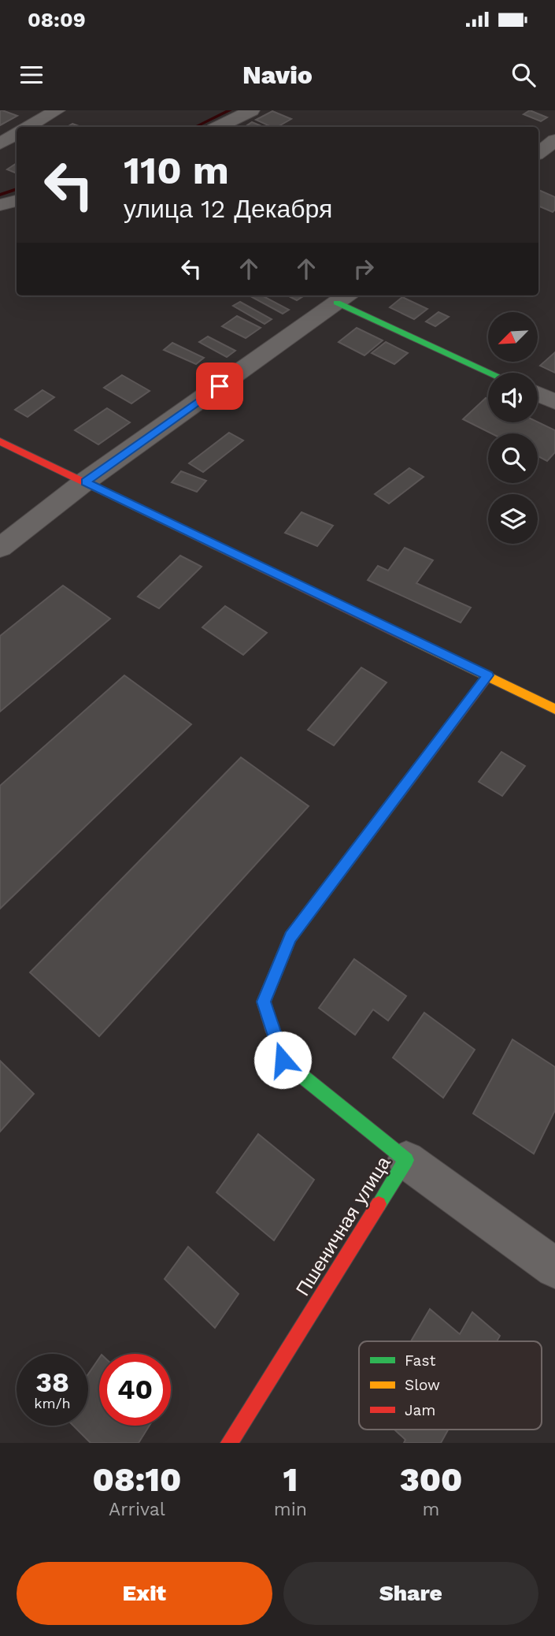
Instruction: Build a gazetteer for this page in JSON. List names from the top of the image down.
{
  "streets": {
    "street": ["Пшеничная улица"]
  },
  "legend": ["Fast", "Slow", "Jam"],
  "north": "bottom left",
  "page": {
    "status": "08:09",
    "header": "Navio",
    "turn": ["110 m", "улица 12 Декабря"],
    "speed": "38 km/h",
    "limit": "40",
    "eta": [
      "08:10",
      "Arrival",
      "1",
      "min",
      "300",
      "m"
    ],
    "buttons": ["Exit", "Share"]
  }
}
